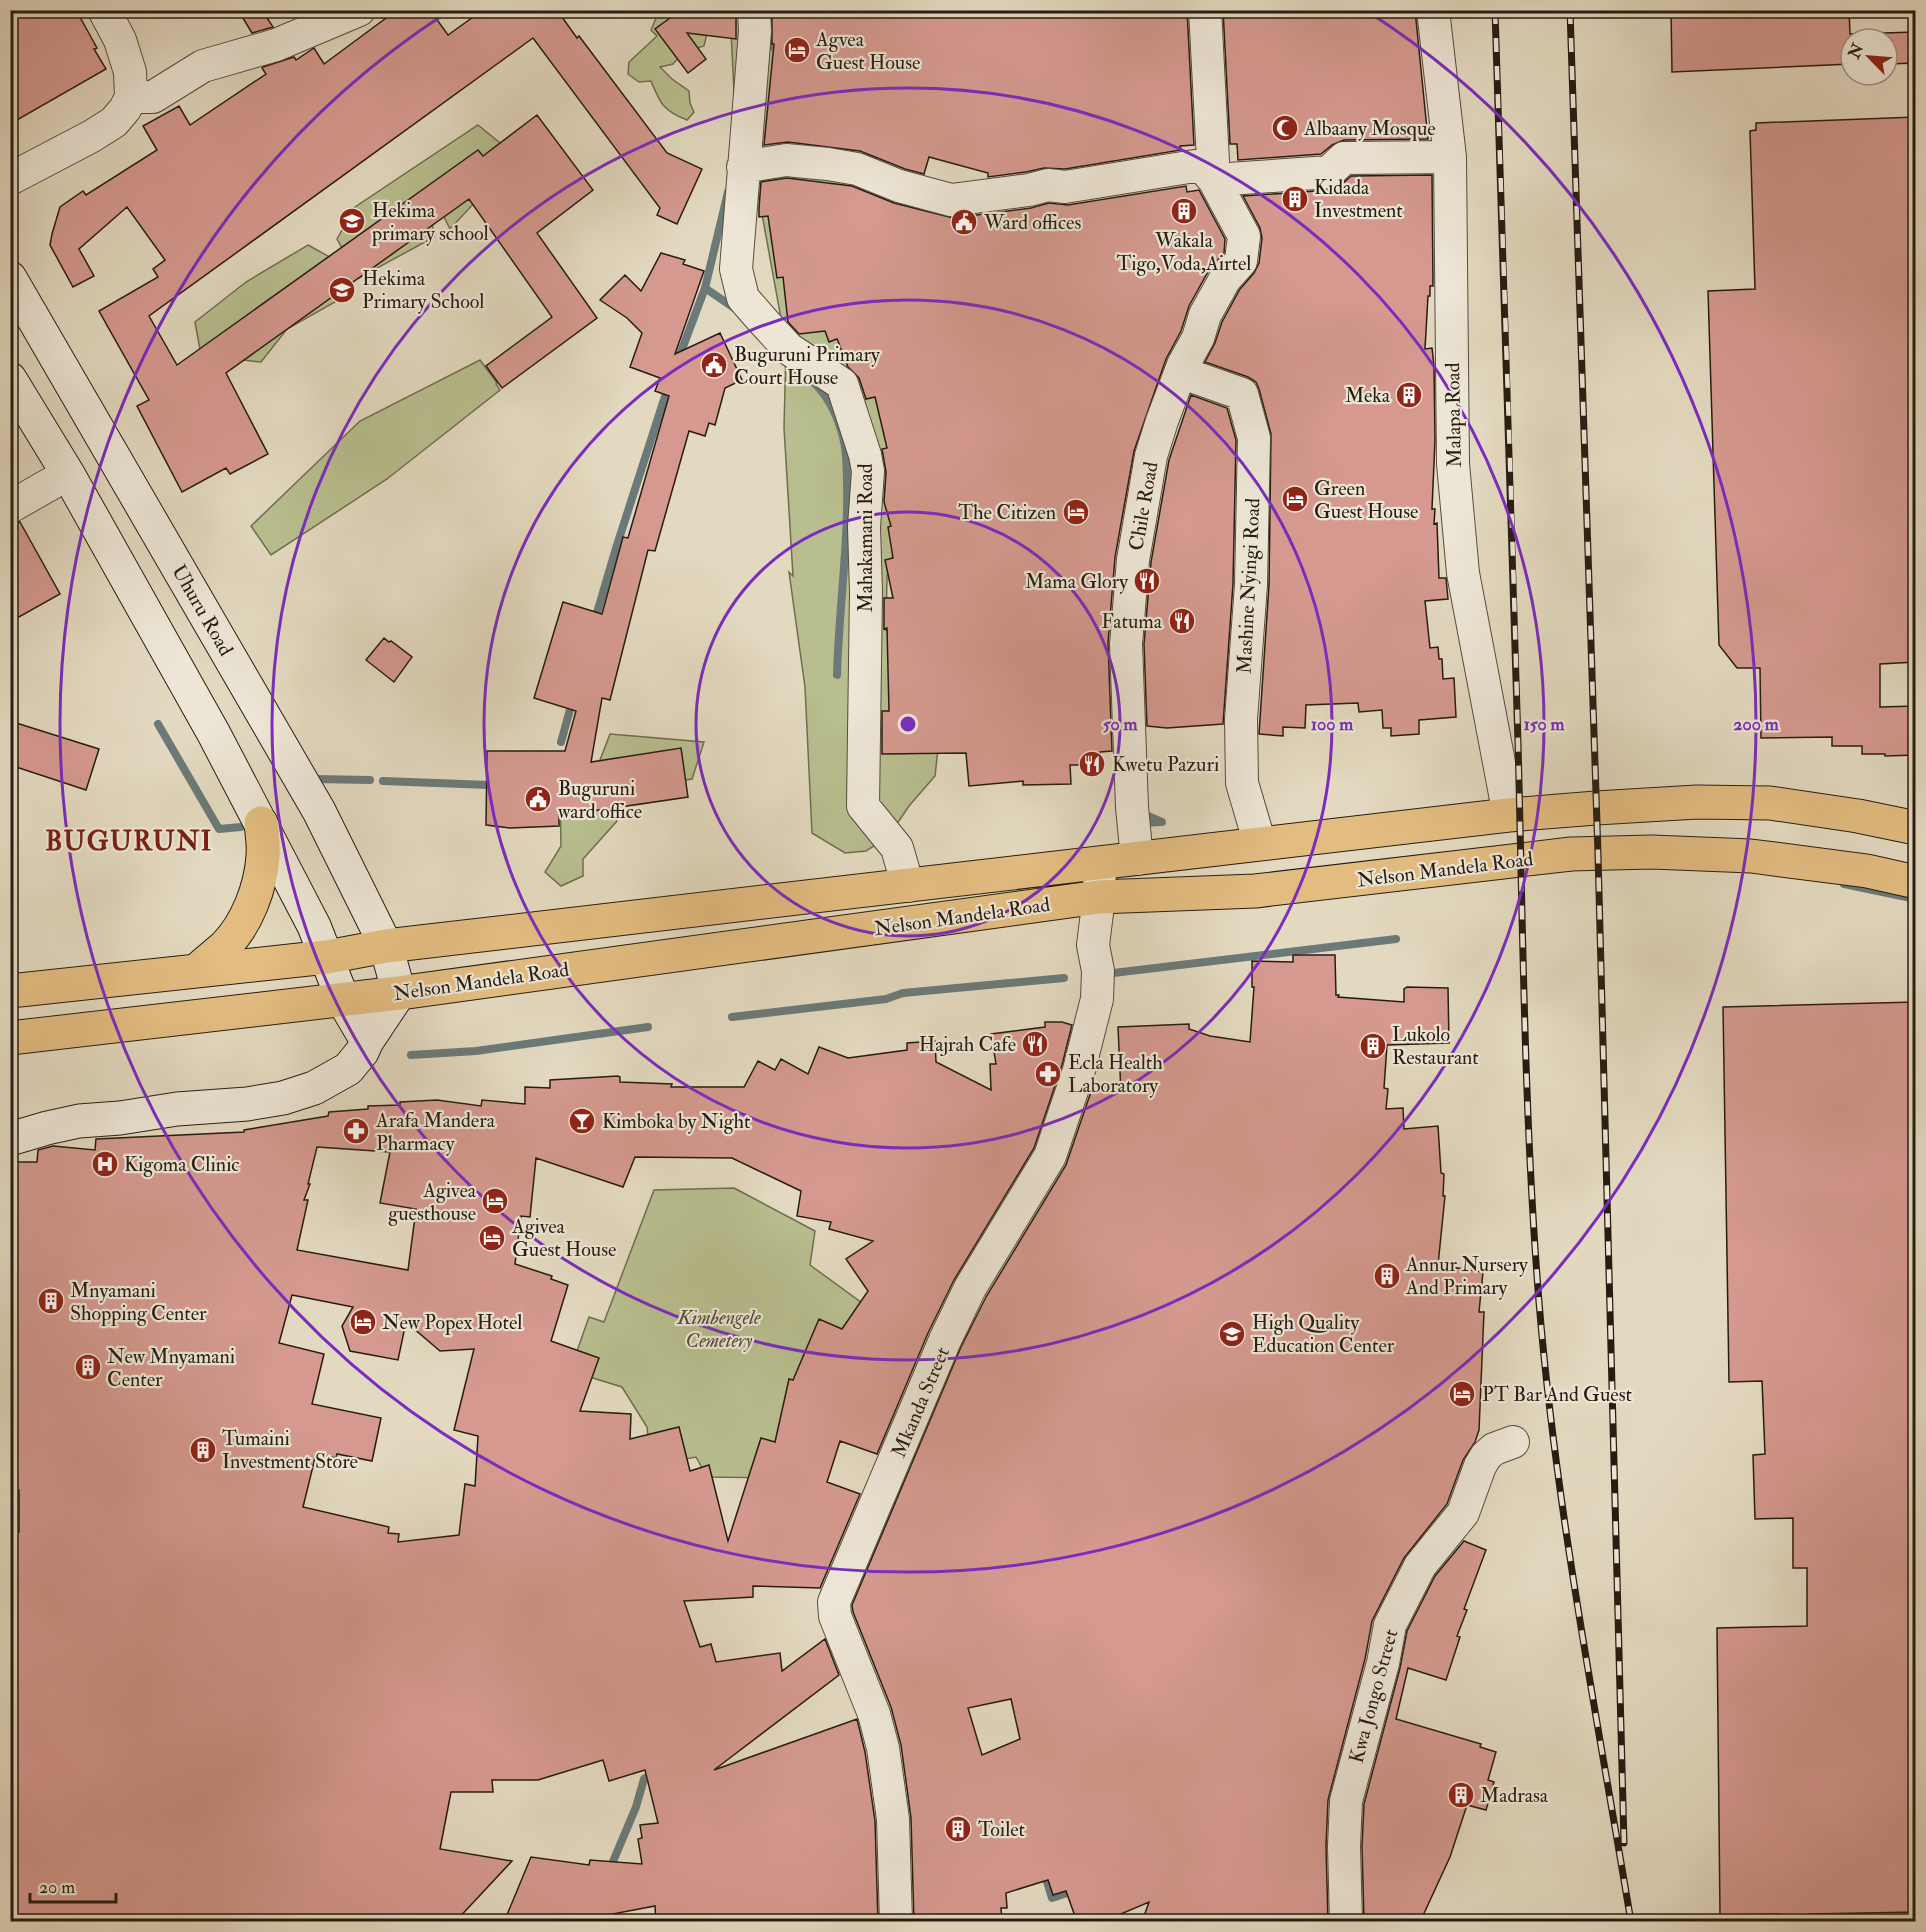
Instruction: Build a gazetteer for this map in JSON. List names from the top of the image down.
{
  "streets": {
    "main road": ["Uhuru Road", "Nelson Mandela Road"],
    "street": [
      "Malapa Road",
      "Chile Road",
      "Mahakamani Road",
      "Mashine Nyingi Road",
      "Mkanda Street",
      "Kwa Jongo Street"
    ]
  },
  "crossings": [
    ["Malapa Road", "Nelson Mandela Road"],
    ["Chile Road", "Mashine Nyingi Road"],
    ["Chile Road", "Nelson Mandela Road"],
    ["Mahakamani Road", "Nelson Mandela Road"],
    ["Mashine Nyingi Road", "Nelson Mandela Road"],
    ["Uhuru Road", "Nelson Mandela Road"],
    ["Nelson Mandela Road", "Mkanda Street"]
  ],
  "districts": ["BUGURUNI"],
  "parks": ["Kimbengele Cemetery"],
  "places": {
    "hotel": [
      "Agvea Guest House",
      "Green Guest House",
      "The Citizen",
      "Agivea guesthouse",
      "Agivea Guest House",
      "New Popex Hotel",
      "PT Bar And Guest"
    ],
    "mosque": ["Albaany Mosque"],
    "building": [
      "Kidada Investment",
      "Wakala Tigo,Voda,Airtel",
      "Meka",
      "Lukolo Restaurant",
      "Annur Nursery And Primary",
      "Mnyamani Shopping Center",
      "New Mnyamani Center",
      "Tumaini Investment Store",
      "Madrasa",
      "Toilet"
    ],
    "school or university": ["Hekima primary school", "Hekima Primary School", "High Quality Education Center"],
    "public building": ["Ward offices", "Buguruni Primary Court House", "Buguruni ward office"],
    "restaurant": [
      "Mama Glory",
      "Fatuma",
      "Kwetu Pazuri",
      "Hajrah Cafe"
    ],
    "pharmacy": ["Ecla Health Laboratory", "Arafa Mandera Pharmacy"],
    "bar": ["Kimboka by Night"],
    "hospital": ["Kigoma Clinic"]
  },
  "scale_bar": "20 m",
  "north": "top left",
  "rings": [
    "50 m",
    "100 m",
    "150 m",
    "200 m"
  ]
}
